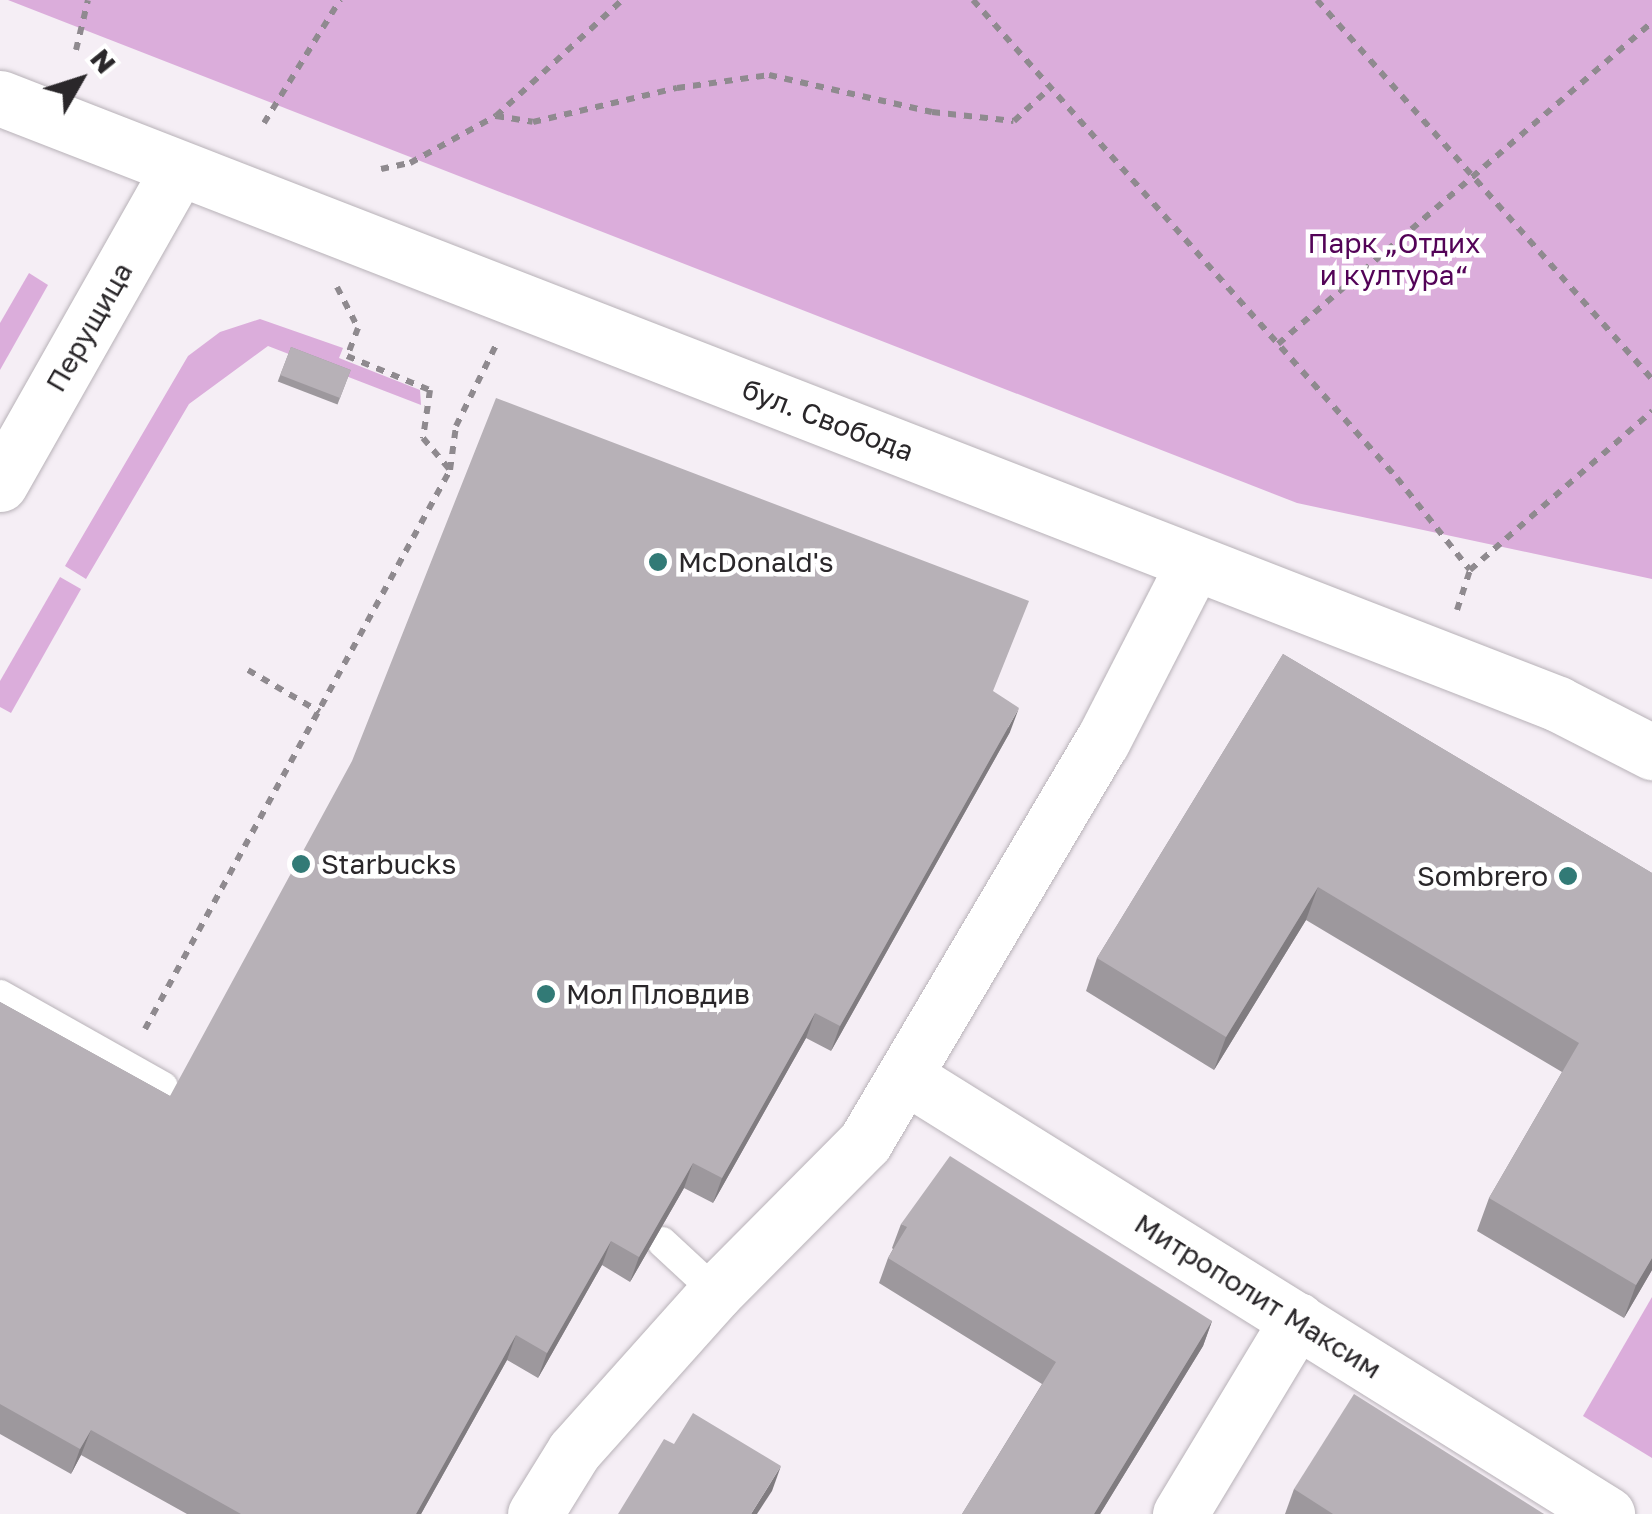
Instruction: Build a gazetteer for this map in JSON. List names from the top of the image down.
{
  "streets": {
    "street": ["Перущица", "бул. Свобода", "Митрополит Максим"]
  },
  "crossings": [
    ["Перущица", "бул. Свобода"]
  ],
  "parks": ["Парк „Отдих и култура“"],
  "places": [
    "McDonald's",
    "Starbucks",
    "Sombrero",
    "Мол Пловдив"
  ],
  "north": "top right"
}
